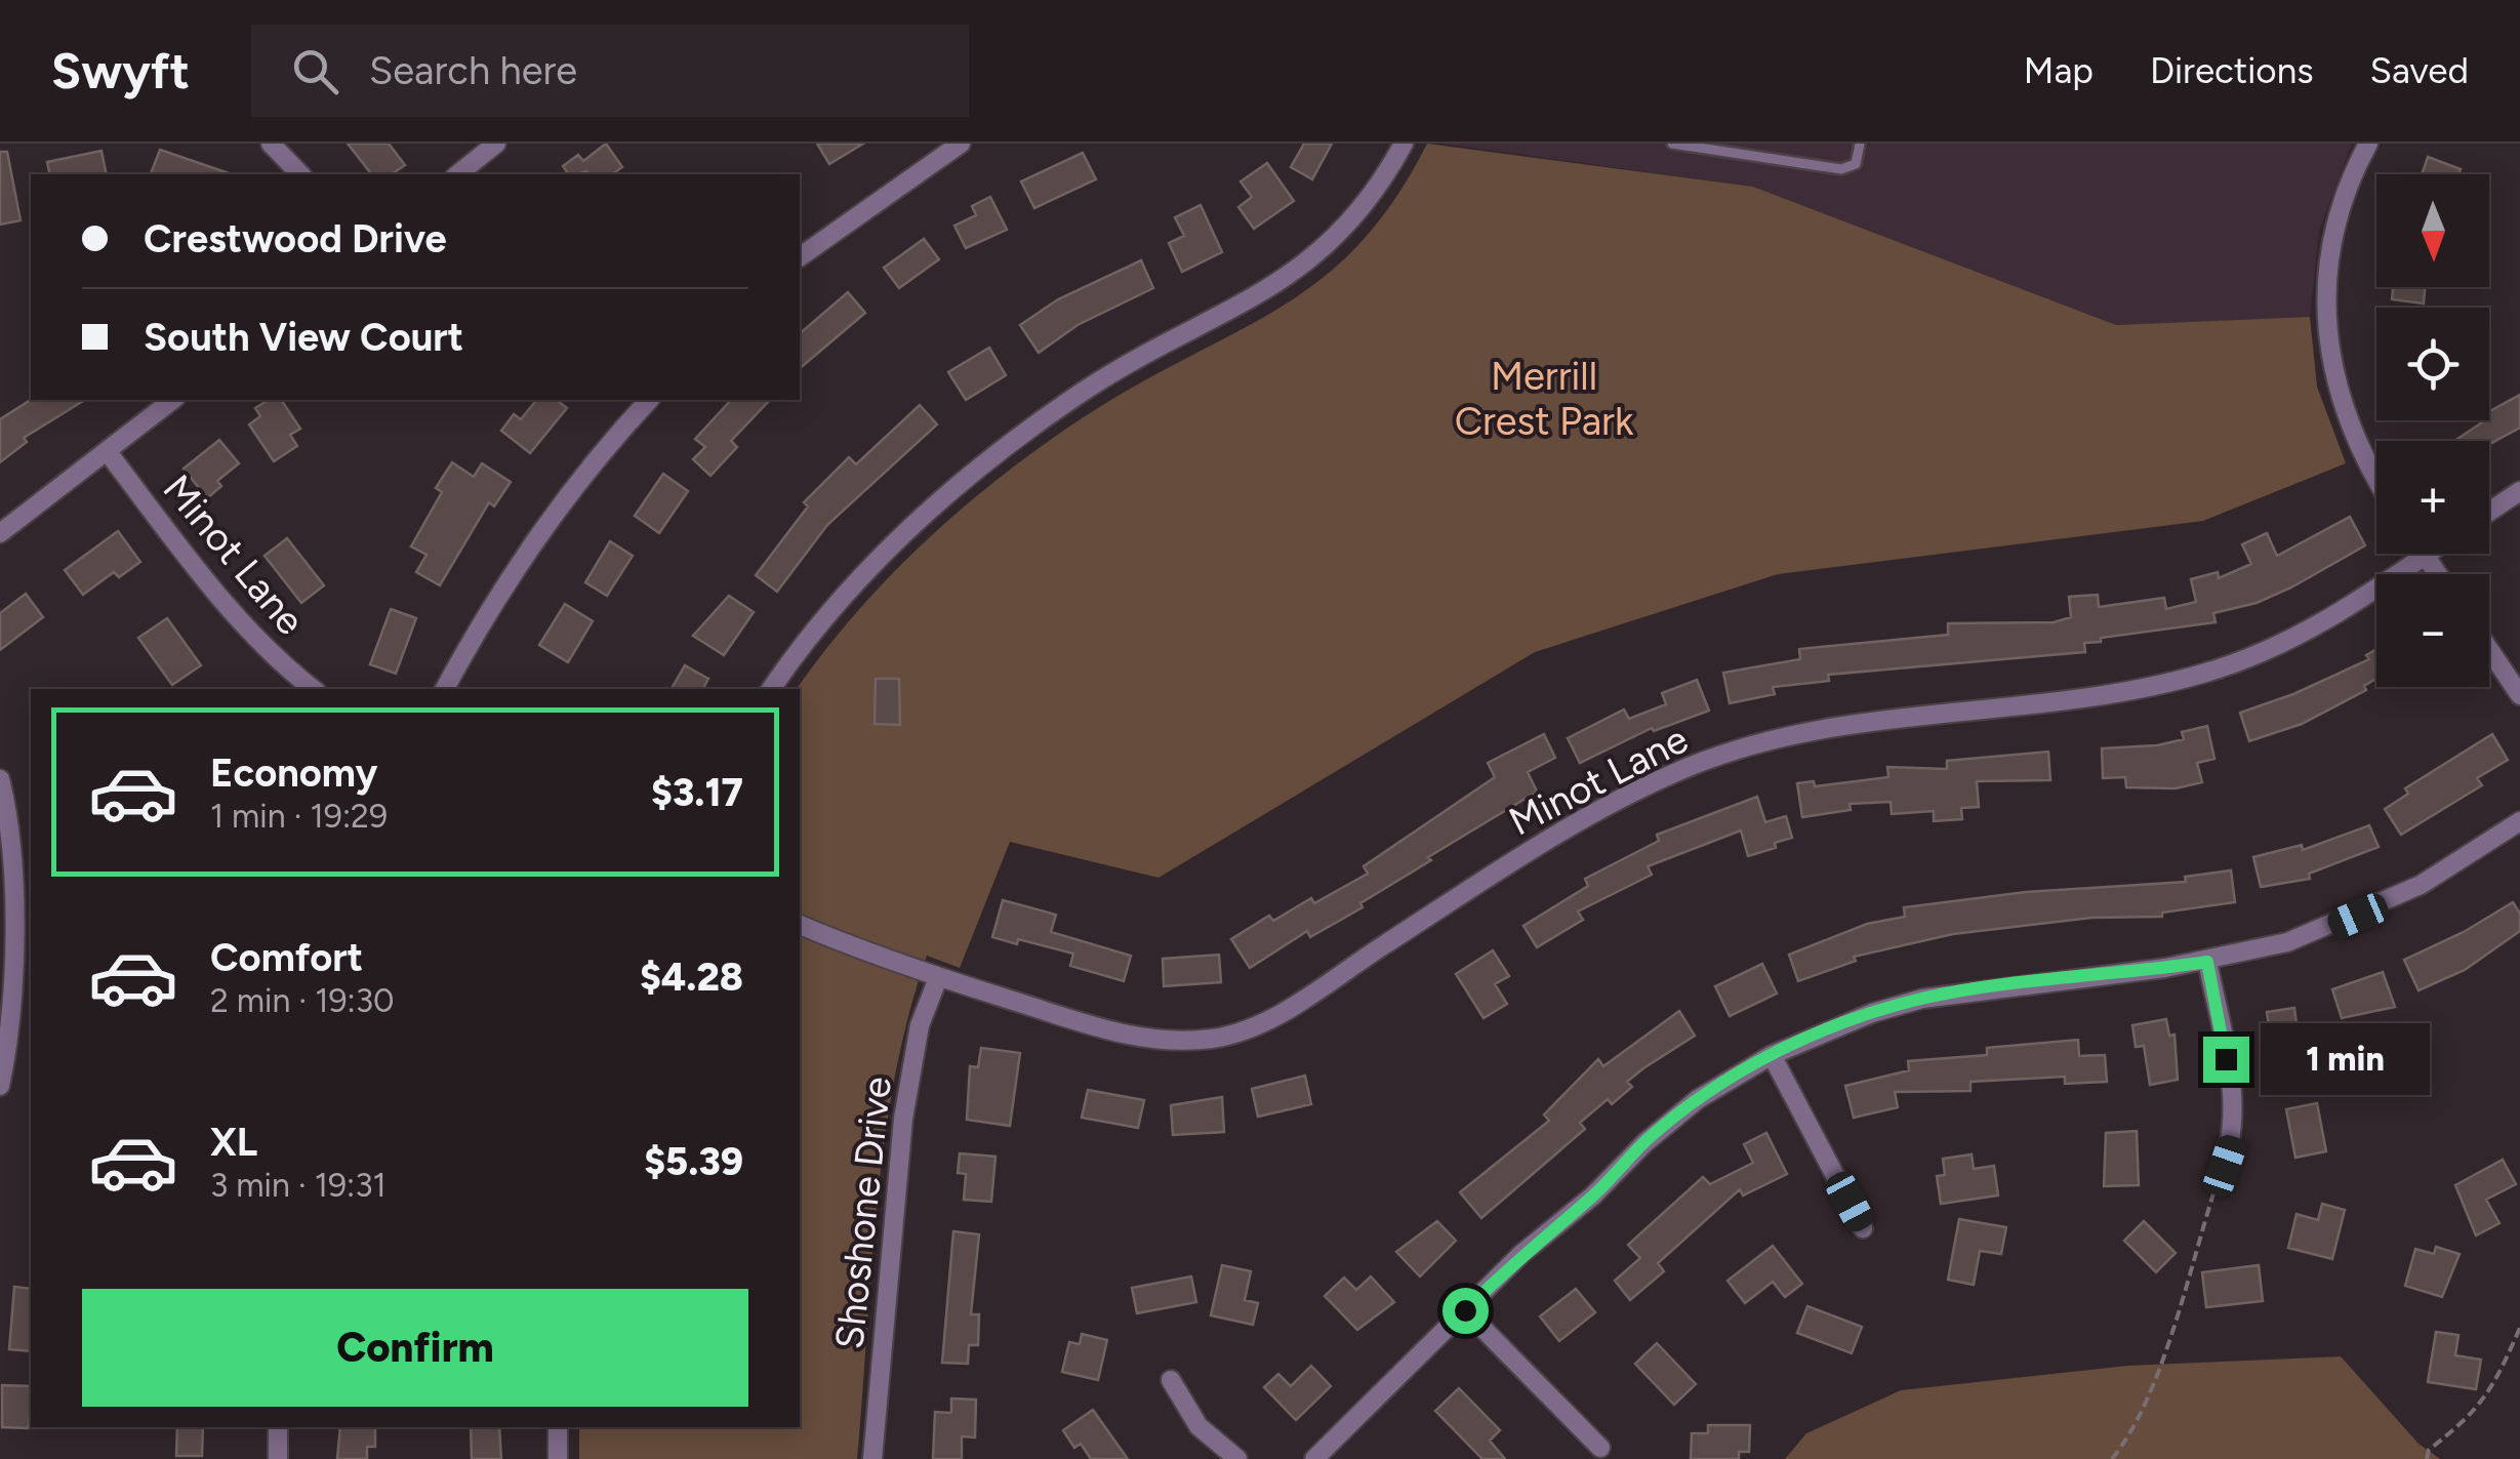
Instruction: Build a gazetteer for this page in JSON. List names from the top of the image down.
{
  "streets": {
    "street": ["Minot Lane", "Shoshone Drive"]
  },
  "crossings": [
    ["Minot Lane", "Shoshone Drive"]
  ],
  "parks": ["Merrill Crest Park"],
  "north": "bottom",
  "page": {
    "header": "Swyft",
    "search": "Search here",
    "nav": ["Map", "Directions", "Saved"],
    "map_buttons": ["+", "−"],
    "banner": ["Crestwood Drive", "South View Court"],
    "list": [
      {
        "name": "Economy",
        "note": "1 min · 19:29",
        "value": "$3.17"
      },
      {
        "name": "Comfort",
        "note": "2 min · 19:30",
        "value": "$4.28"
      },
      {
        "name": "XL",
        "note": "3 min · 19:31",
        "value": "$5.39"
      }
    ],
    "bubble": "1 min",
    "buttons": "Confirm"
  }
}
